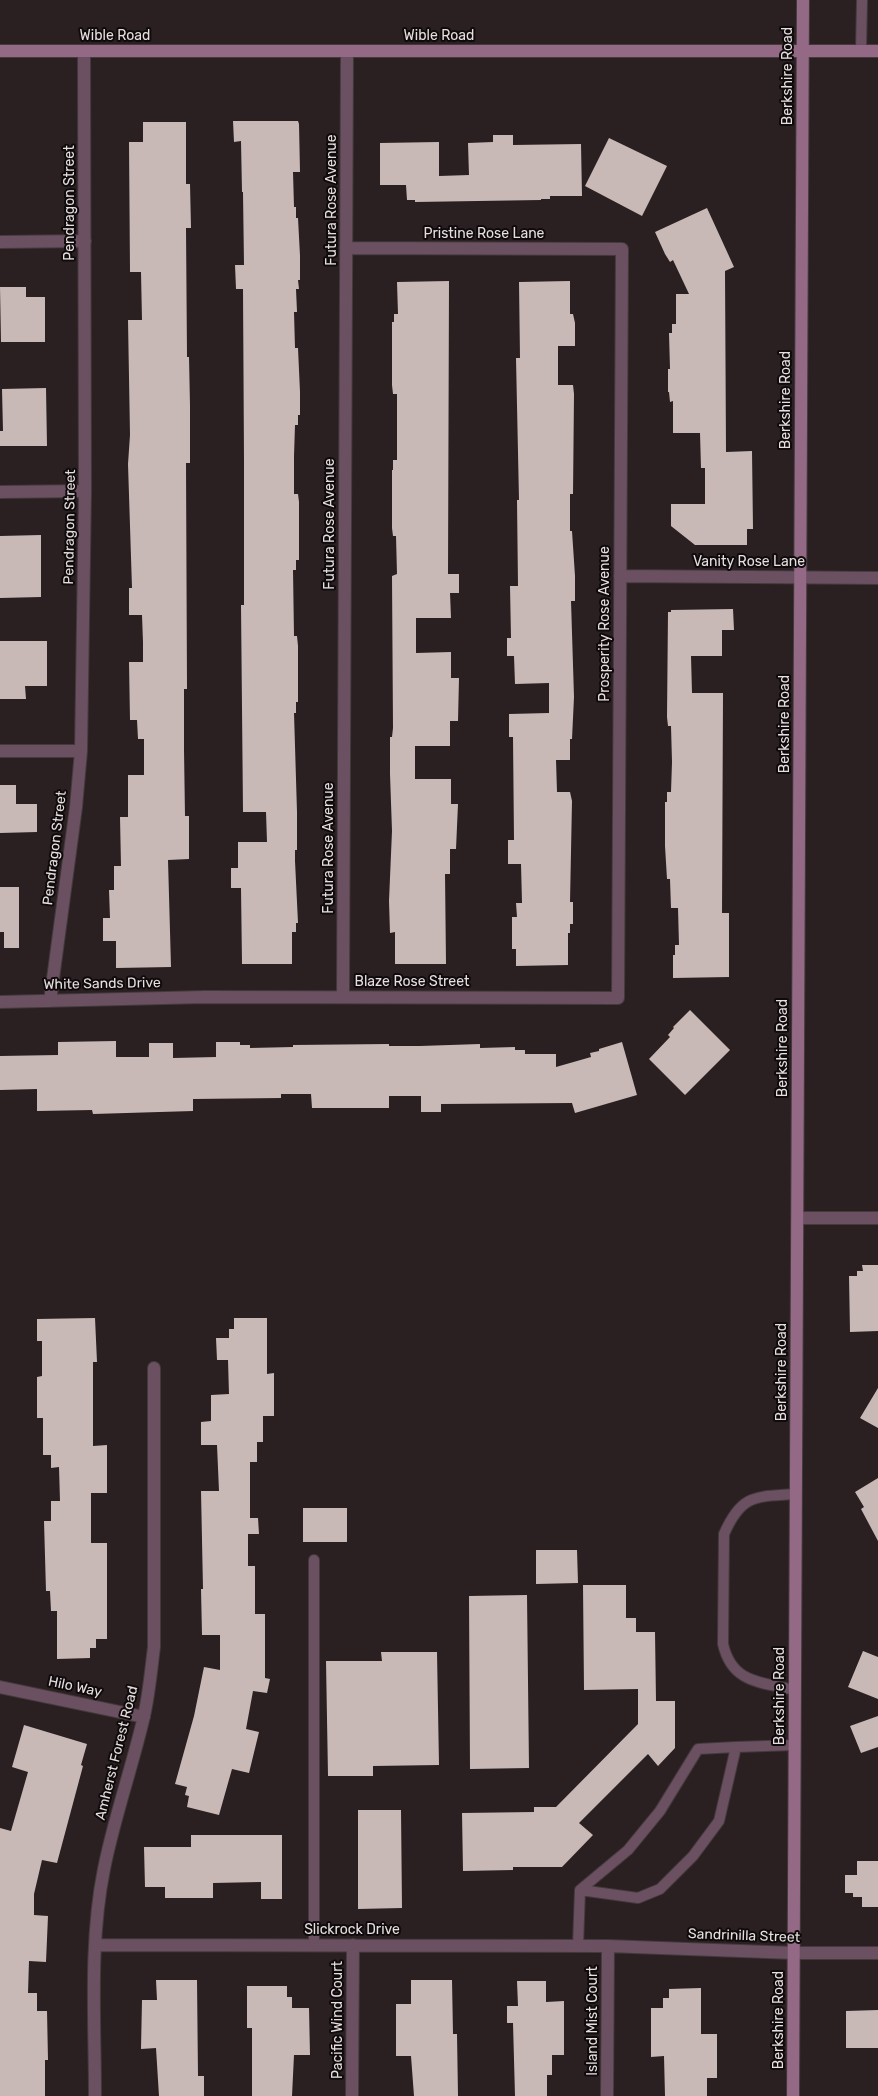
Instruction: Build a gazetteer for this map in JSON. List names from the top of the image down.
{
  "streets": {
    "street": [
      "Wible Road",
      "Berkshire Road",
      "Futura Rose Avenue",
      "Pendragon Street",
      "Pristine Rose Lane",
      "Vanity Rose Lane",
      "Prosperity Rose Avenue",
      "Blaze Rose Street",
      "White Sands Drive",
      "Hilo Way",
      "Amherst Forest Road",
      "Slickrock Drive",
      "Sandrinilla Street",
      "Pacific Wind Court",
      "Island Mist Court"
    ]
  },
  "crossings": [
    ["Wible Road", "Berkshire Road"],
    ["Wible Road", "Futura Rose Avenue"],
    ["Wible Road", "Pendragon Street"],
    ["Berkshire Road", "Vanity Rose Lane"],
    ["Berkshire Road", "Sandrinilla Street"],
    ["Futura Rose Avenue", "Pristine Rose Lane"],
    ["Futura Rose Avenue", "Blaze Rose Street"],
    ["Pendragon Street", "White Sands Drive"],
    ["Pristine Rose Lane", "Prosperity Rose Avenue"],
    ["Vanity Rose Lane", "Prosperity Rose Avenue"],
    ["Prosperity Rose Avenue", "Blaze Rose Street"],
    ["Blaze Rose Street", "White Sands Drive"],
    ["Hilo Way", "Amherst Forest Road"],
    ["Amherst Forest Road", "Slickrock Drive"],
    ["Slickrock Drive", "Sandrinilla Street"],
    ["Slickrock Drive", "Pacific Wind Court"],
    ["Slickrock Drive", "Island Mist Court"],
    ["Sandrinilla Street", "Island Mist Court"]
  ]
}
